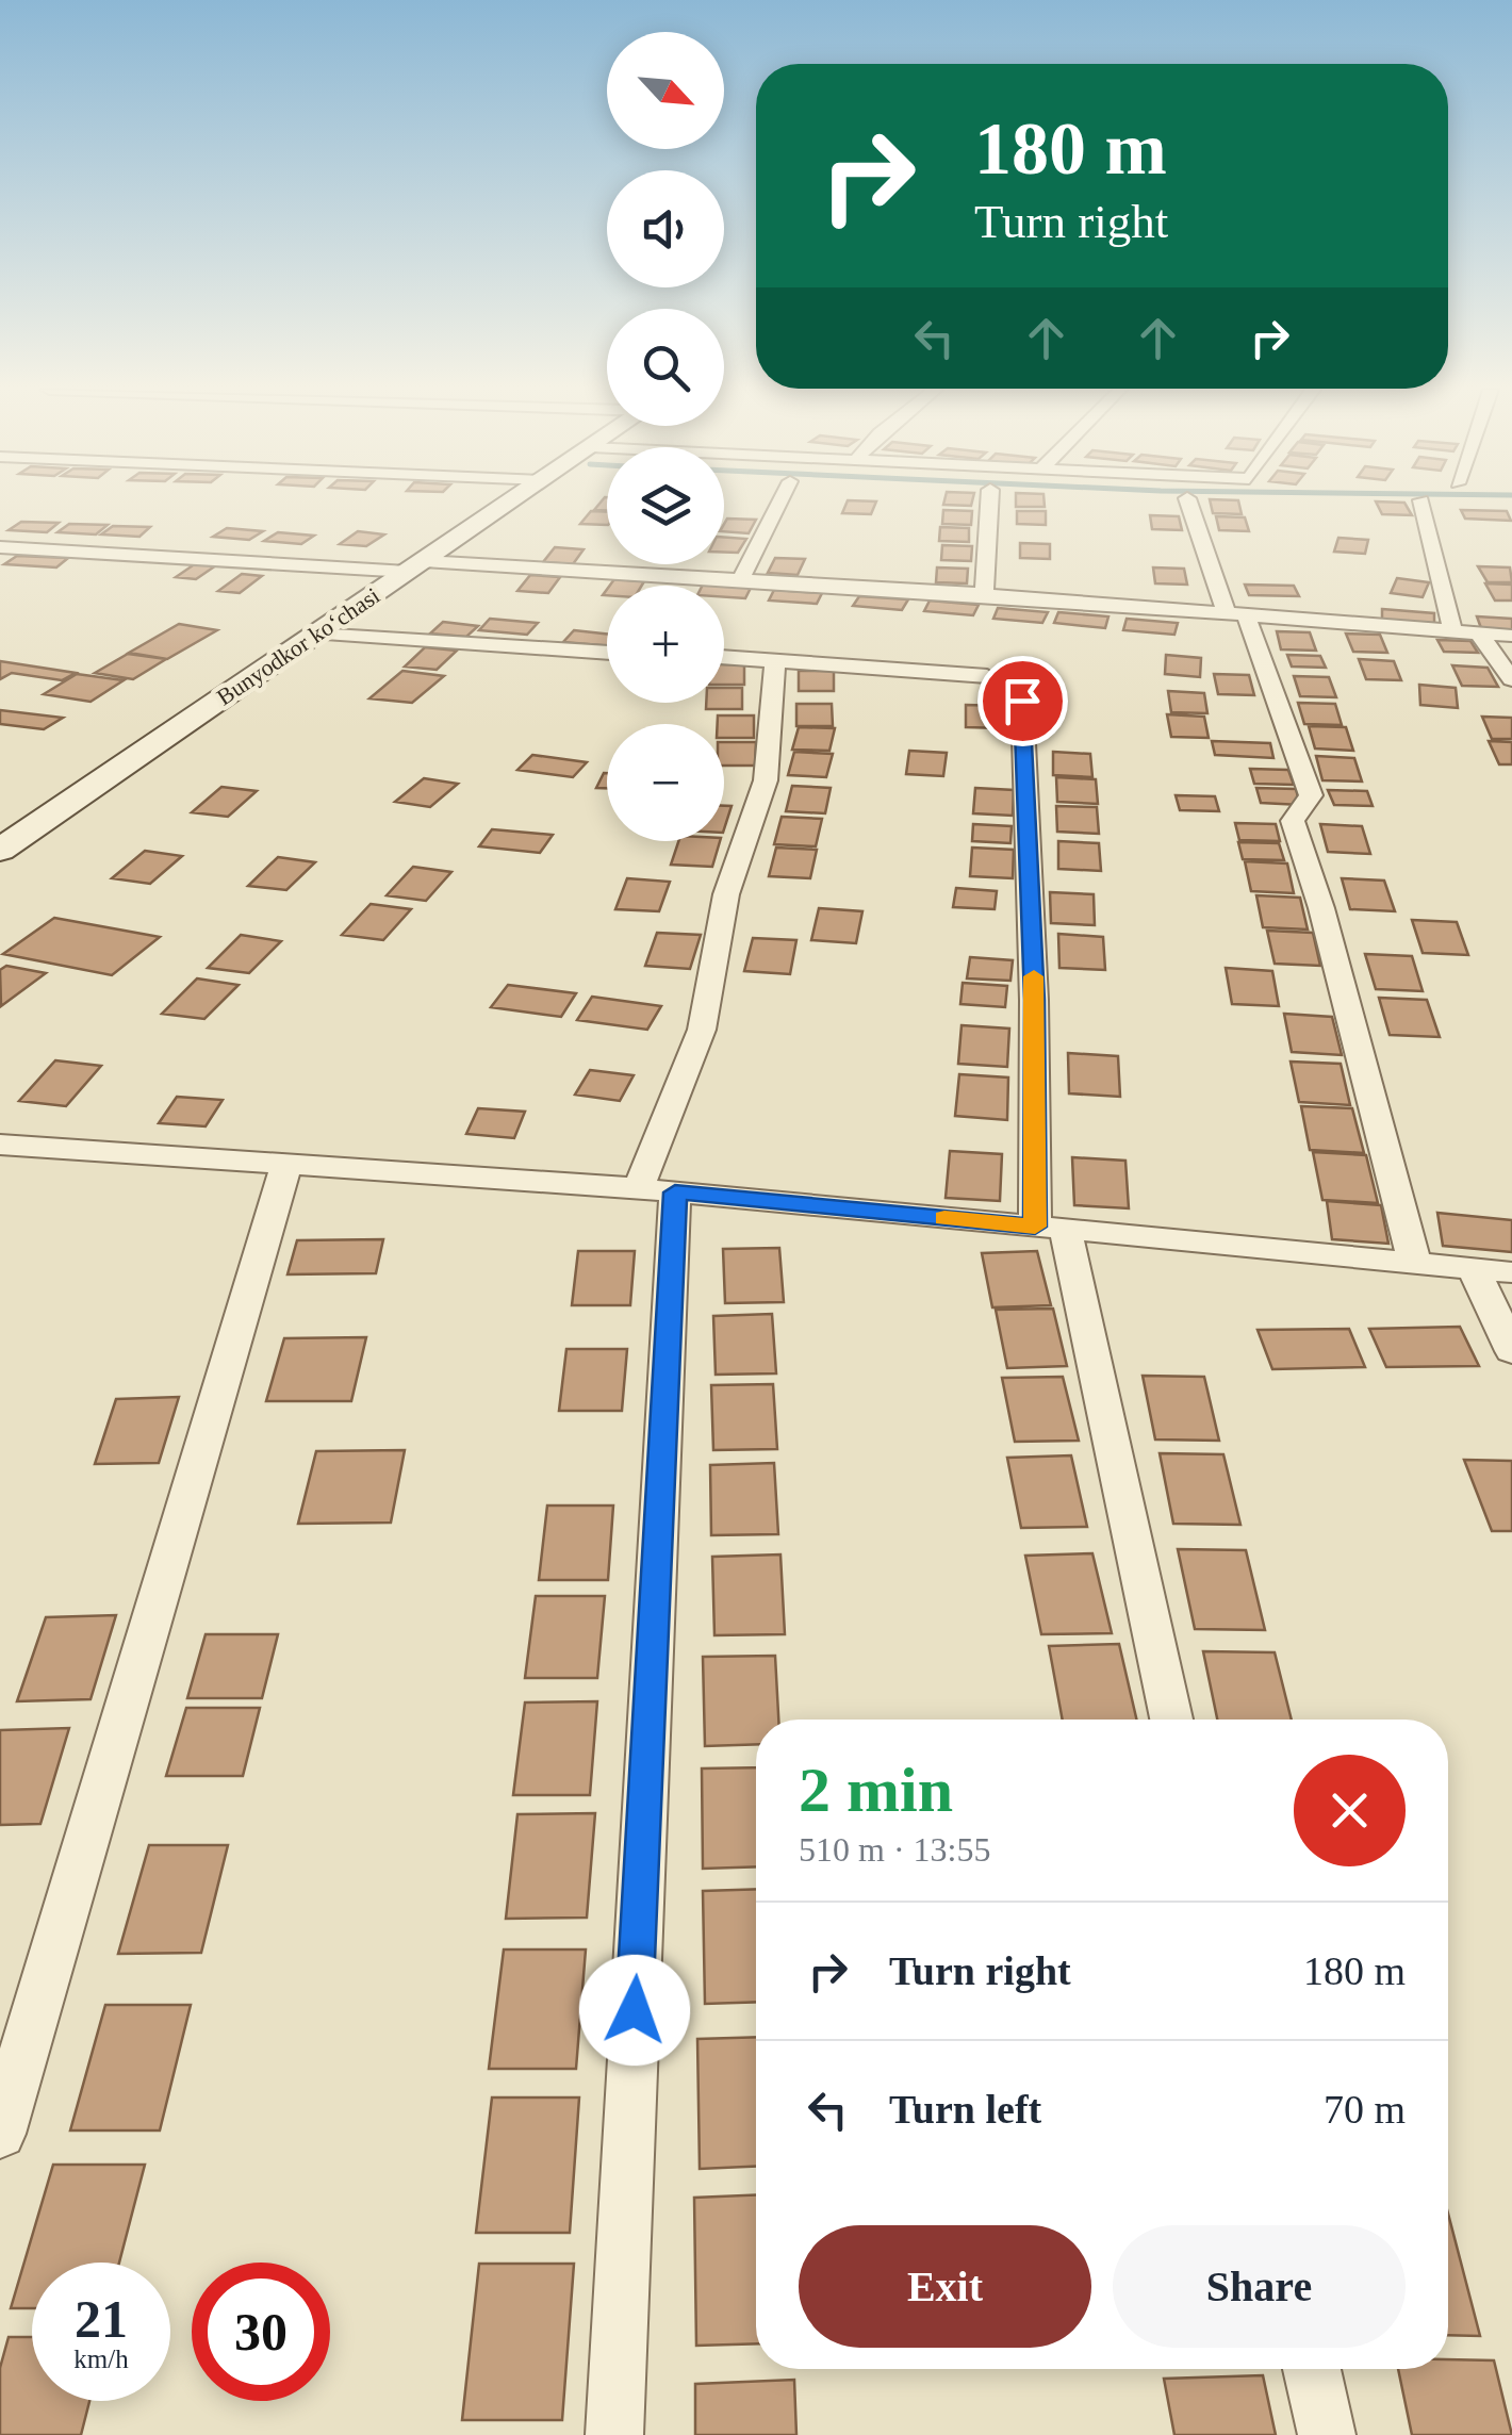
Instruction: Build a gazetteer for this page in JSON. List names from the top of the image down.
{
  "streets": {
    "main road": ["Bunyodkor koʻchasi"]
  },
  "north": "bottom right",
  "page": {
    "map_buttons": ["+", "−"],
    "turn": ["180 m", "Turn right"],
    "heading": ["2 min", "510 m · 13:55"],
    "list": [
      {
        "name": "Turn right",
        "value": "180 m"
      },
      {
        "name": "Turn left",
        "value": "70 m"
      }
    ],
    "buttons": ["Exit", "Share"],
    "speed": "21 km/h",
    "limit": "30"
  }
}
